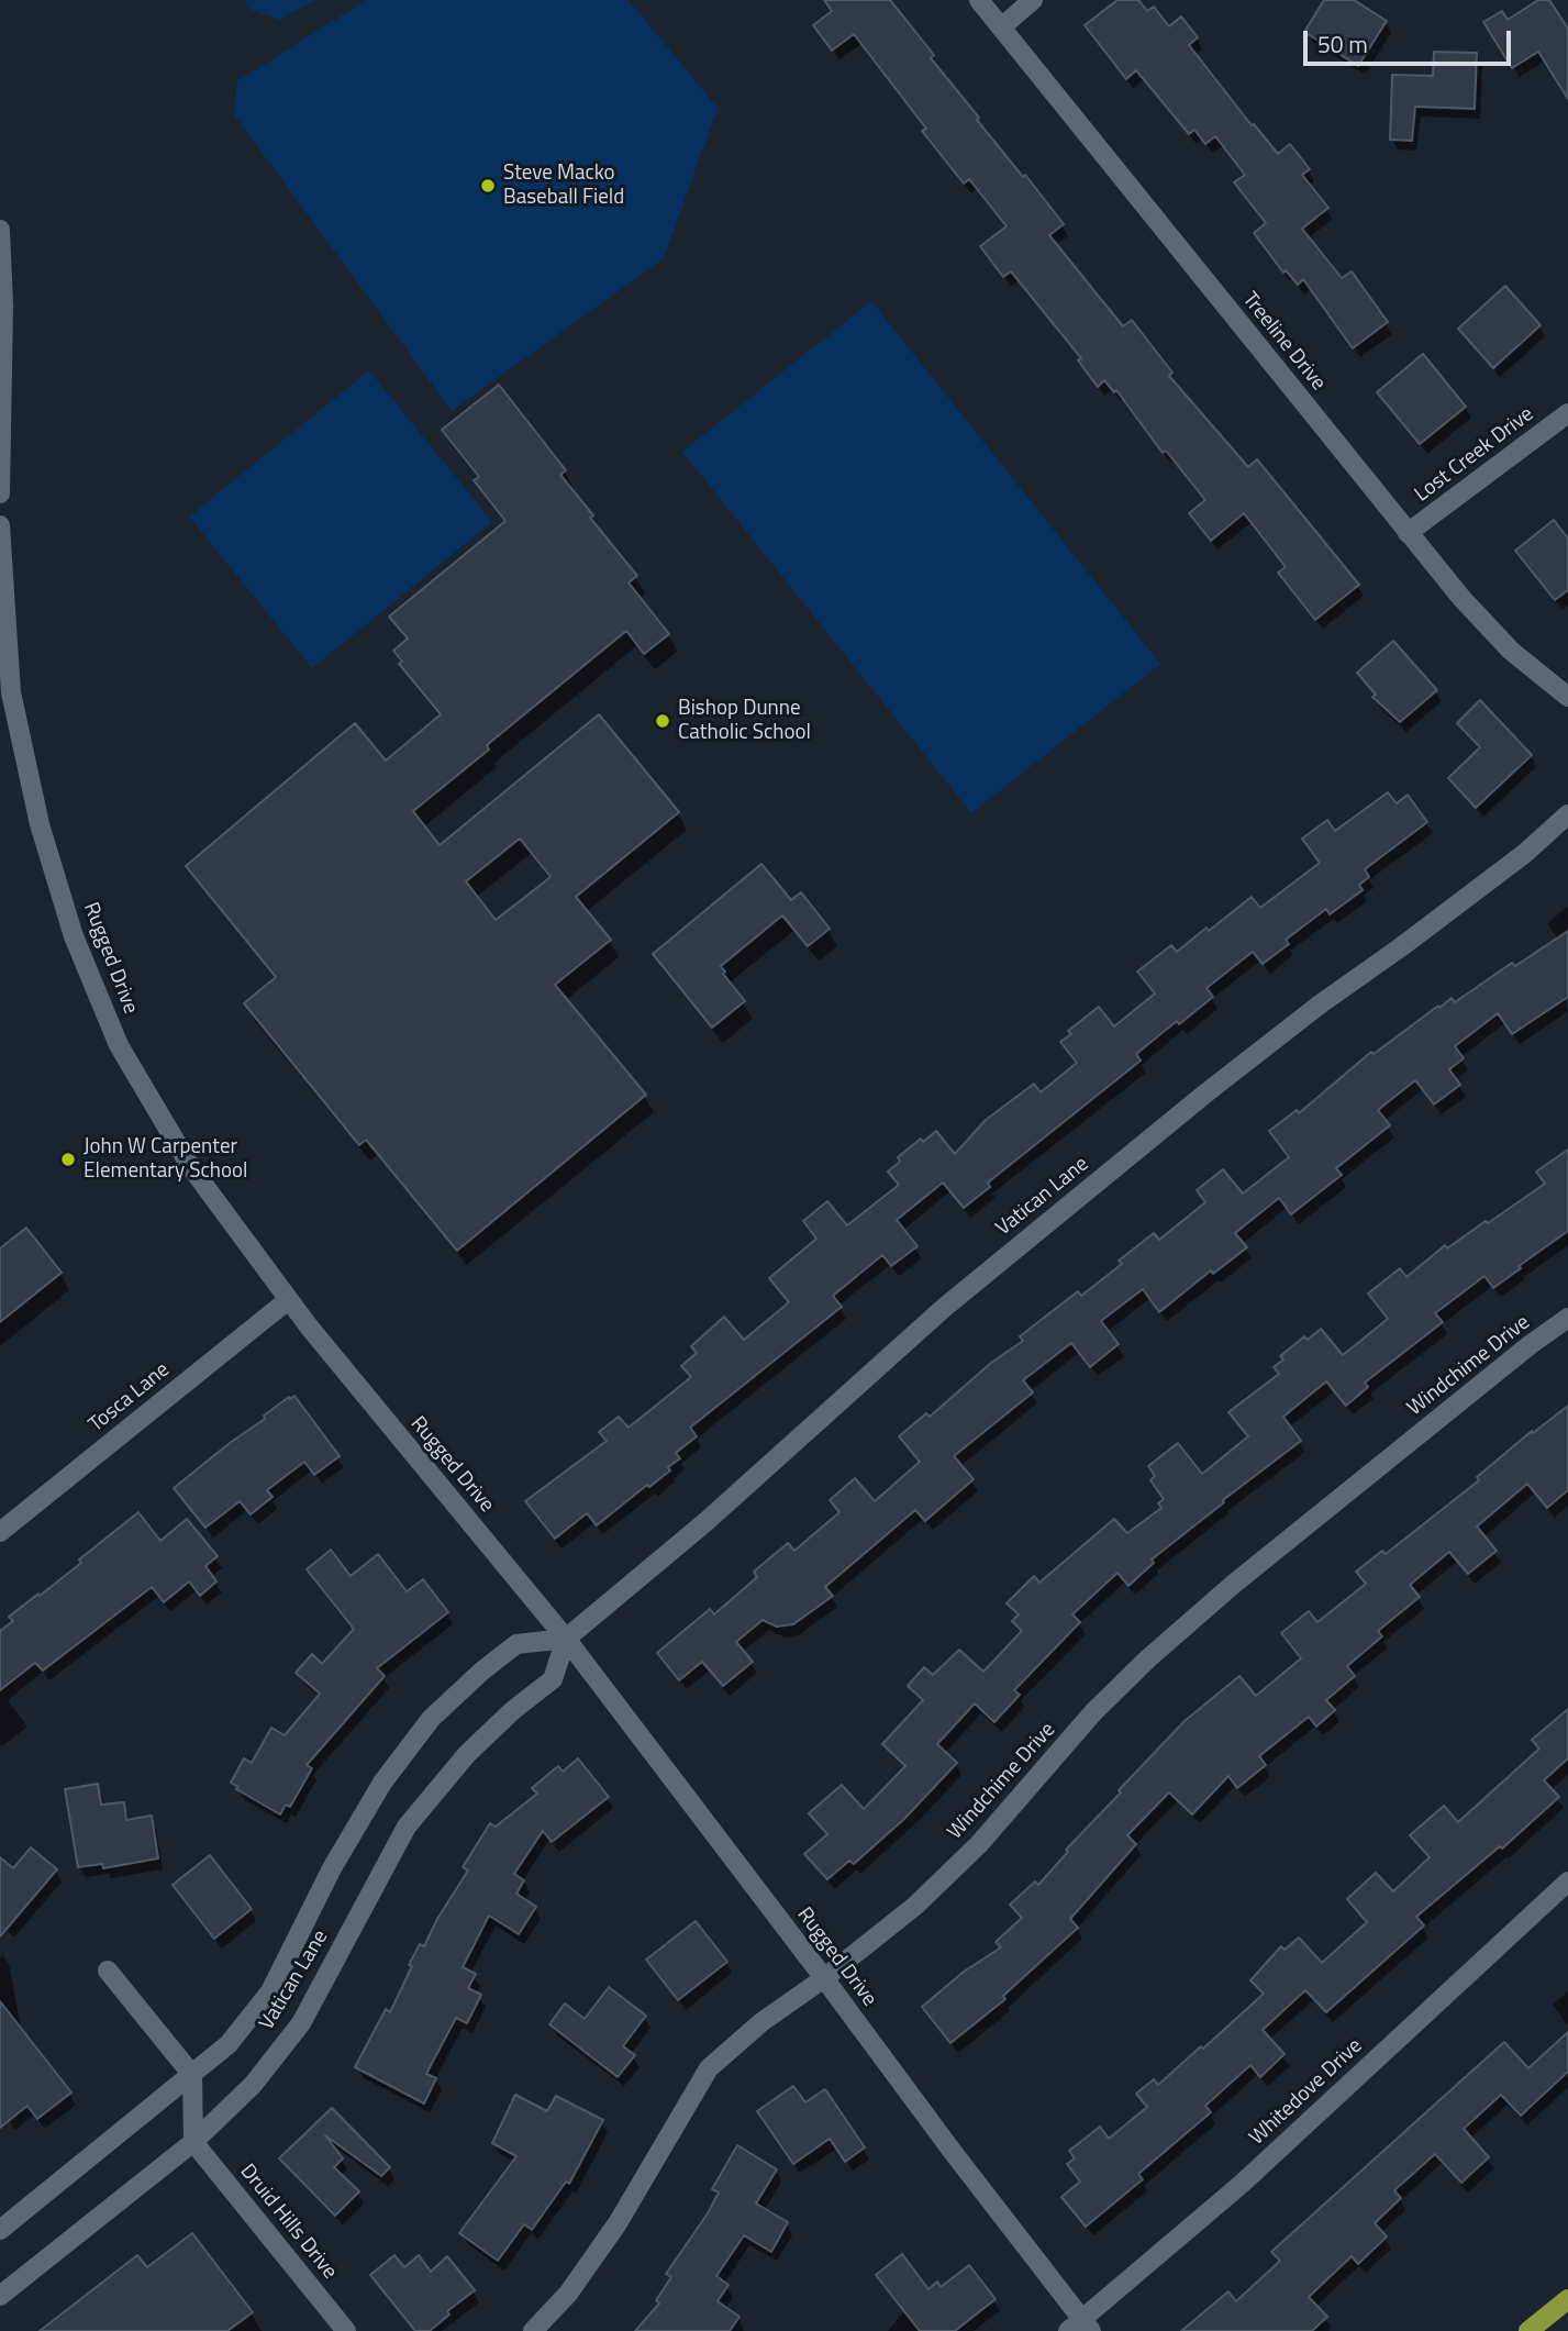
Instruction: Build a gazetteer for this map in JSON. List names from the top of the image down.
{
  "streets": {
    "street": [
      "Treeline Drive",
      "Lost Creek Drive",
      "Rugged Drive",
      "Vatican Lane",
      "Windchime Drive",
      "Tosca Lane",
      "Whitedove Drive",
      "Druid Hills Drive"
    ]
  },
  "crossings": [
    ["Treeline Drive", "Lost Creek Drive"],
    ["Rugged Drive", "Vatican Lane"],
    ["Rugged Drive", "Windchime Drive"],
    ["Rugged Drive", "Tosca Lane"],
    ["Rugged Drive", "Whitedove Drive"],
    ["Vatican Lane", "Druid Hills Drive"]
  ],
  "places": ["Steve Macko Baseball Field", "Bishop Dunne Catholic School", "John W Carpenter Elementary School"],
  "scale_bar": "50 m"
}
